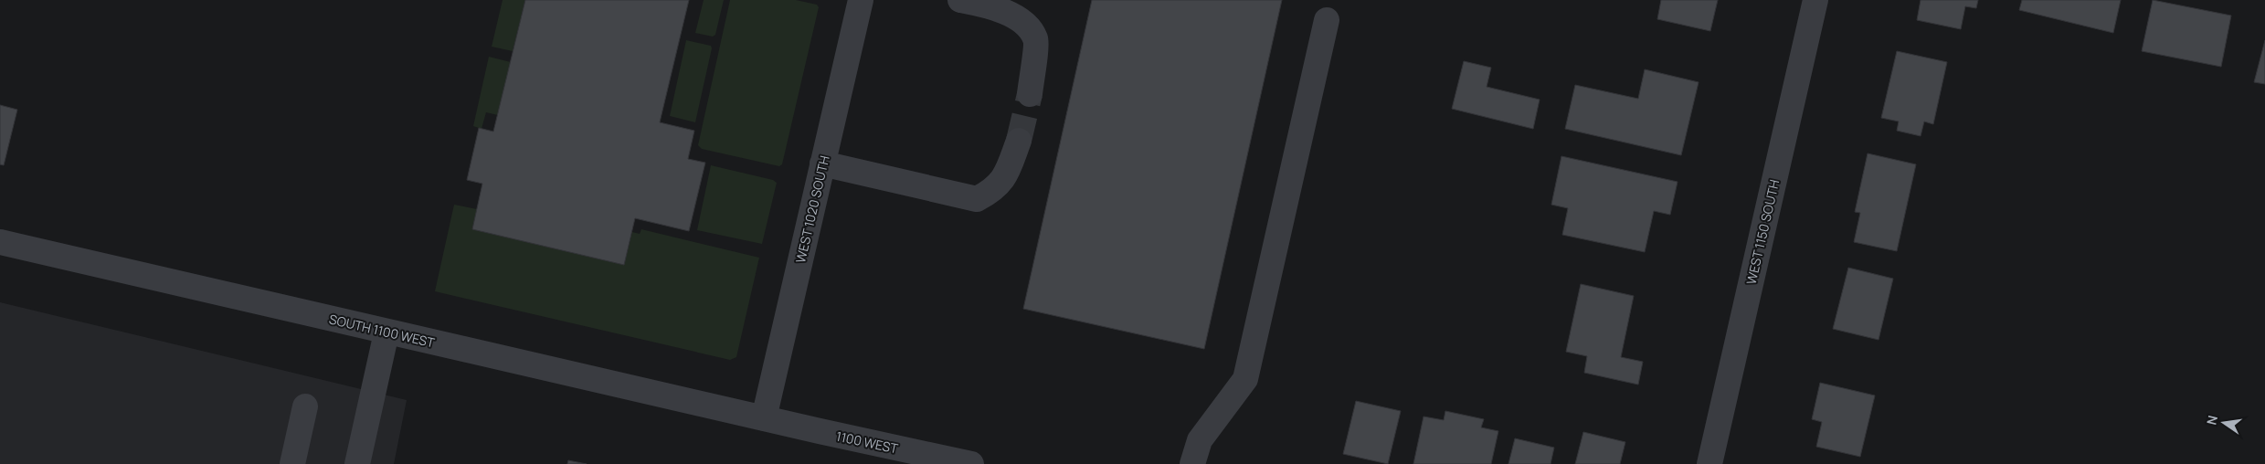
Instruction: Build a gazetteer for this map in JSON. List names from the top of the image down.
{
  "streets": {
    "street": [
      "WEST 1020 SOUTH",
      "WEST 1150 SOUTH",
      "SOUTH 1100 WEST",
      "1100 WEST"
    ]
  },
  "crossings": [
    ["WEST 1020 SOUTH", "SOUTH 1100 WEST"],
    ["WEST 1020 SOUTH", "1100 WEST"],
    ["SOUTH 1100 WEST", "1100 WEST"]
  ],
  "north": "left"
}
